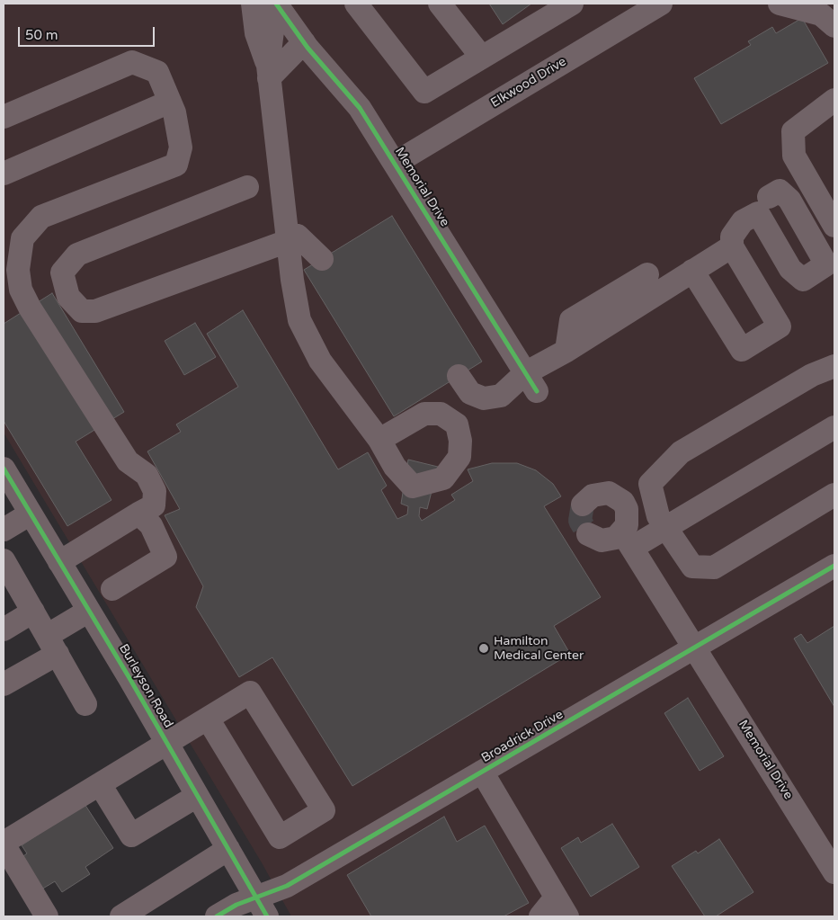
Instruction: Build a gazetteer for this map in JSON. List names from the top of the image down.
{
  "streets": {
    "street": [
      "Elkwood Drive",
      "Memorial Drive",
      "Burleyson Road",
      "Broadrick Drive"
    ]
  },
  "crossings": [
    ["Elkwood Drive", "Memorial Drive"],
    ["Memorial Drive", "Broadrick Drive"],
    ["Burleyson Road", "Broadrick Drive"]
  ],
  "places": ["Hamilton Medical Center"],
  "scale_bar": "50 m"
}
